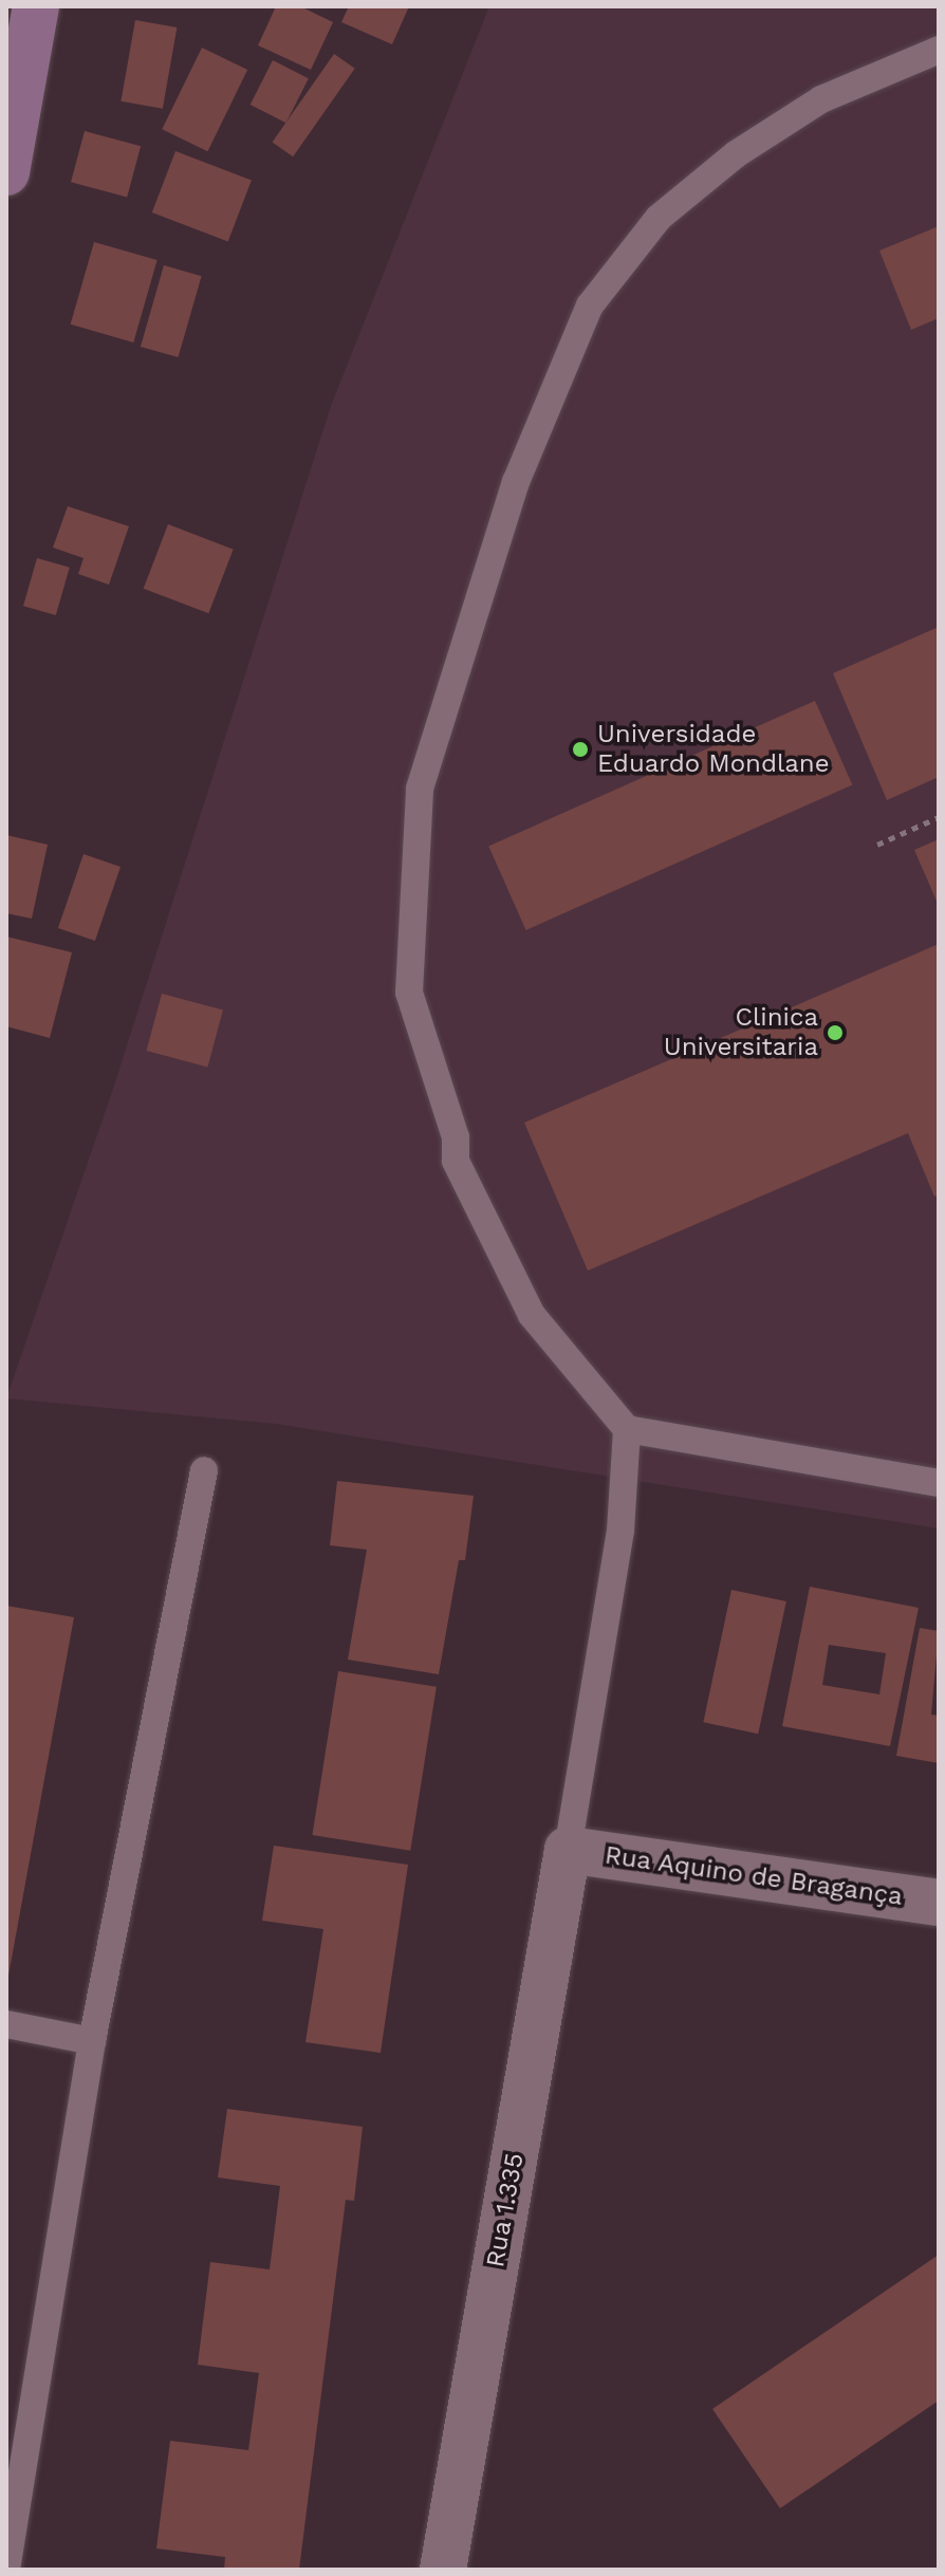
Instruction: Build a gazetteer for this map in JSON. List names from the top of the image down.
{
  "streets": {
    "street": ["Rua Aquino de Bragança", "Rua 1.335"]
  },
  "crossings": [
    ["Rua Aquino de Bragança", "Rua 1.335"]
  ],
  "places": ["Universidade Eduardo Mondlane", "Clinica Universitaria"]
}
